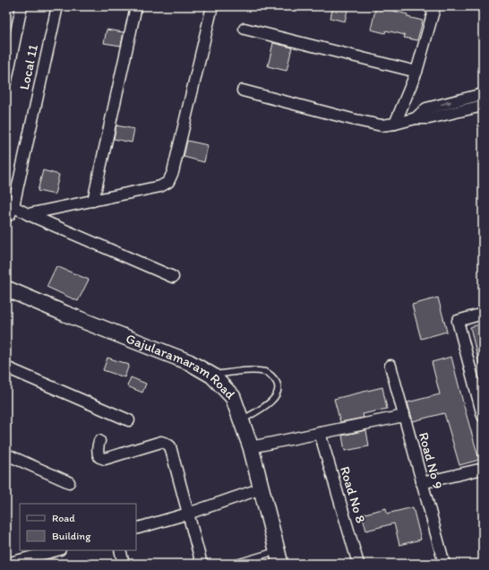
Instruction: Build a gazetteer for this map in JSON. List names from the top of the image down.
{
  "streets": {
    "main road": ["Gajularamaram Road"],
    "street": ["Local 11", "Road No 9", "Road No 8"]
  },
  "legend": ["Road", "Building"]
}
